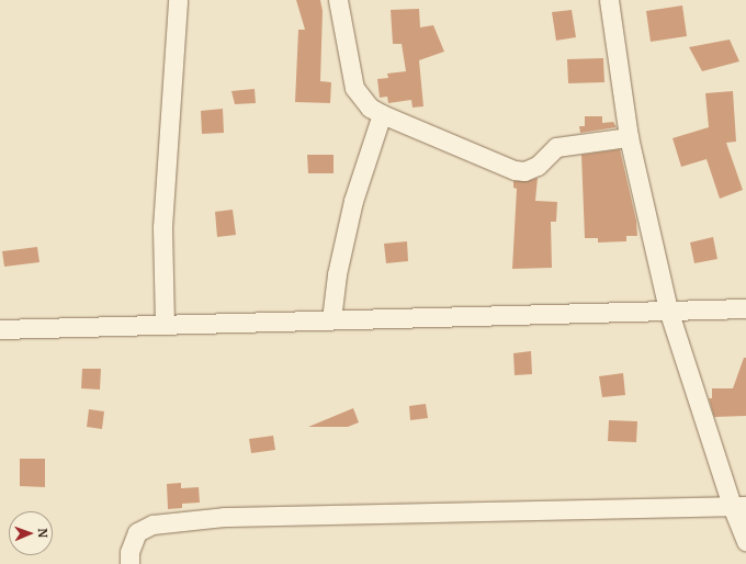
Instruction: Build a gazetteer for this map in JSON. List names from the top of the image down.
{
  "north": "right"
}
